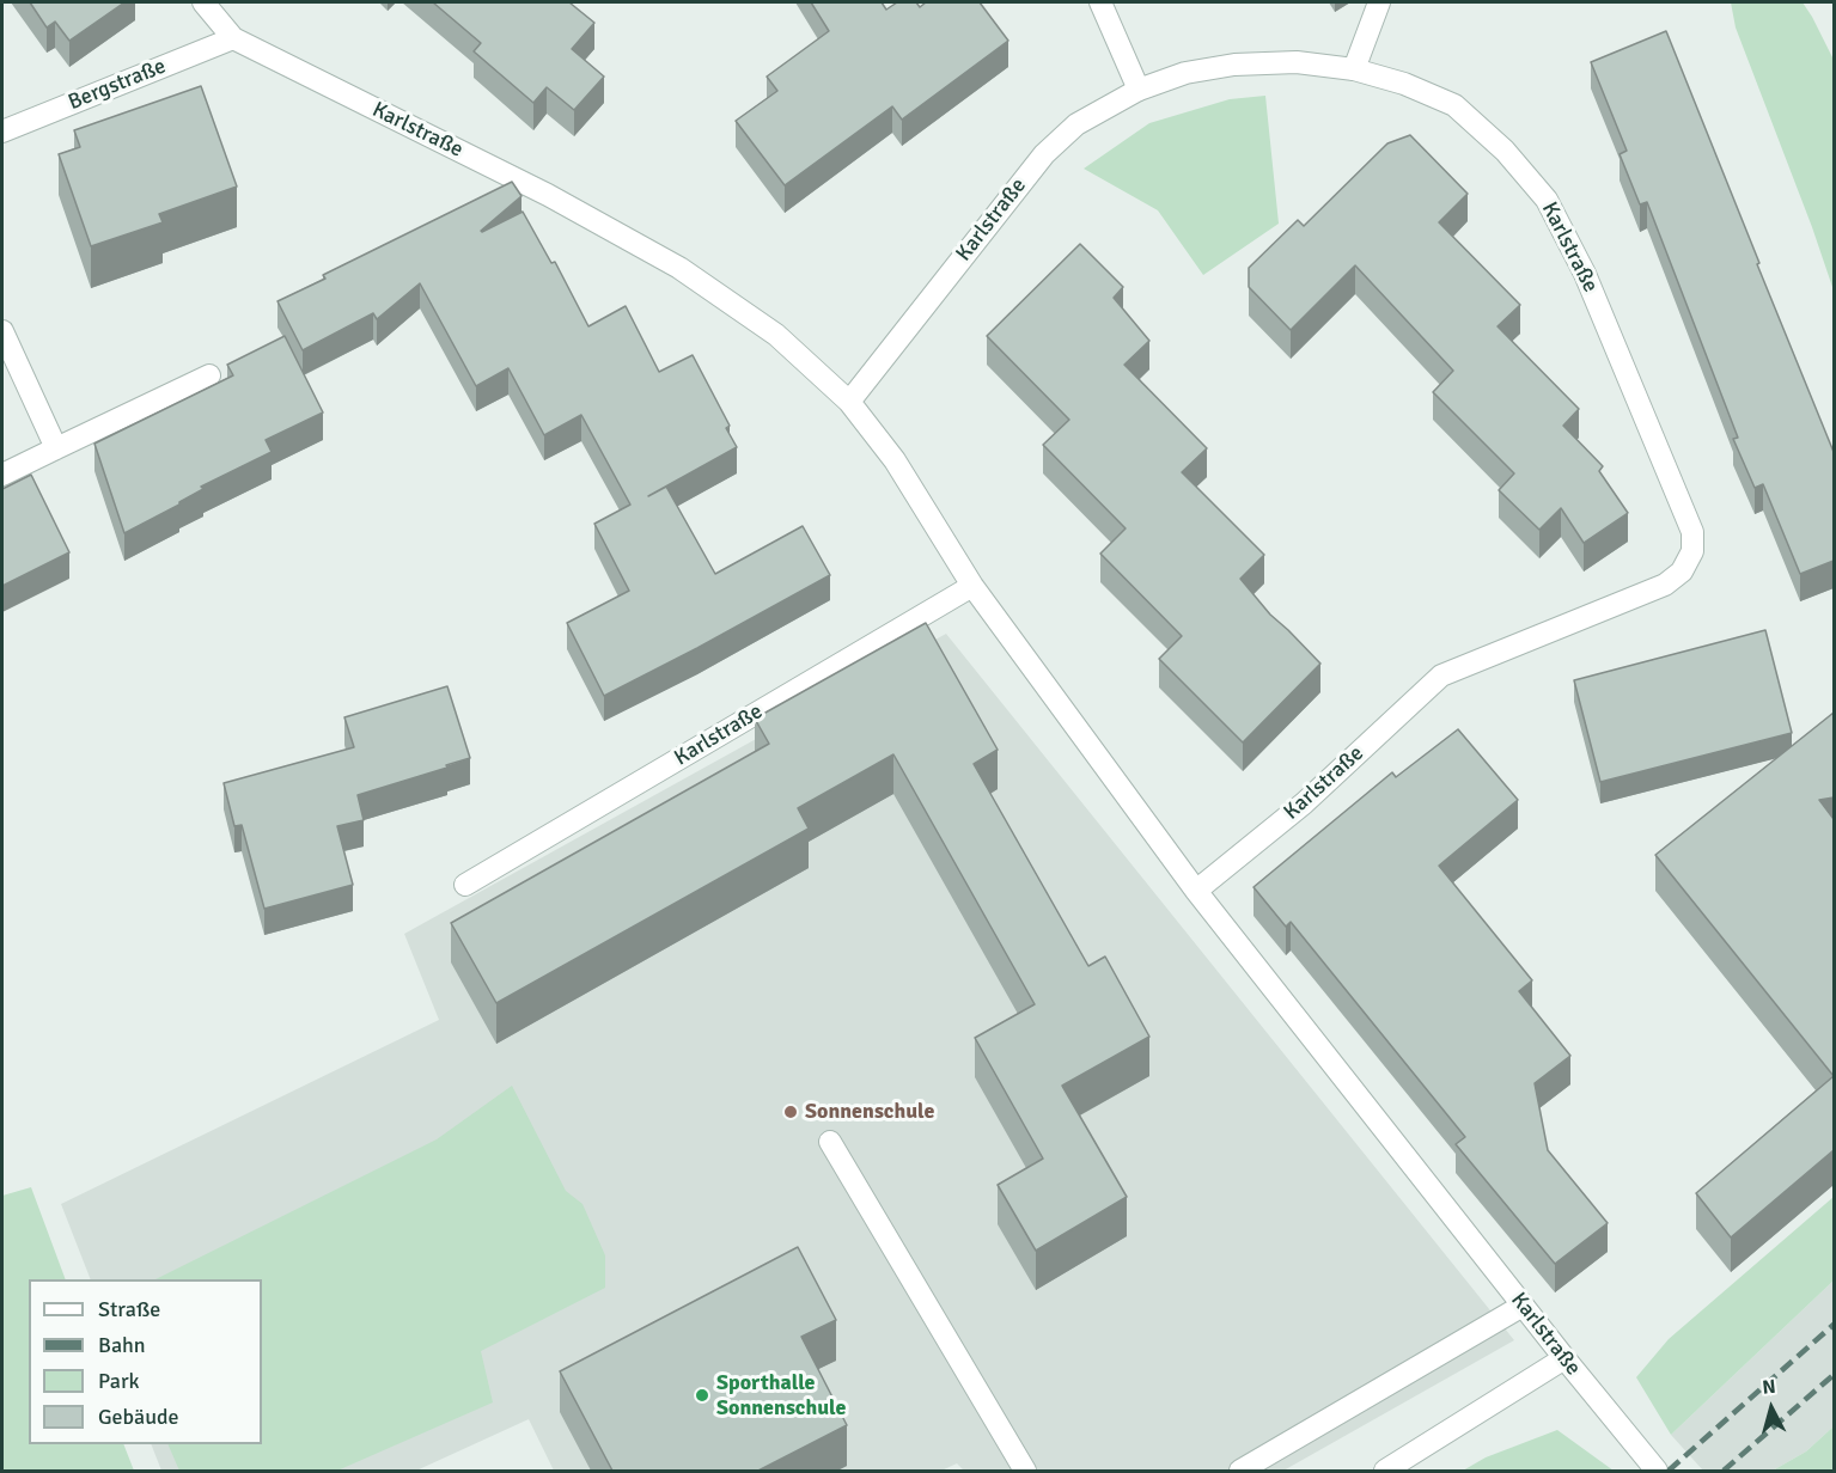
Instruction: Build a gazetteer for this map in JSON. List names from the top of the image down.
{
  "streets": {
    "street": ["Bergstraße", "Karlstraße"]
  },
  "crossings": [
    ["Bergstraße", "Karlstraße"]
  ],
  "places": ["Sonnenschule", "Sporthalle Sonnenschule"],
  "legend": [
    "Straße",
    "Bahn",
    "Park",
    "Gebäude"
  ],
  "north": "top"
}
